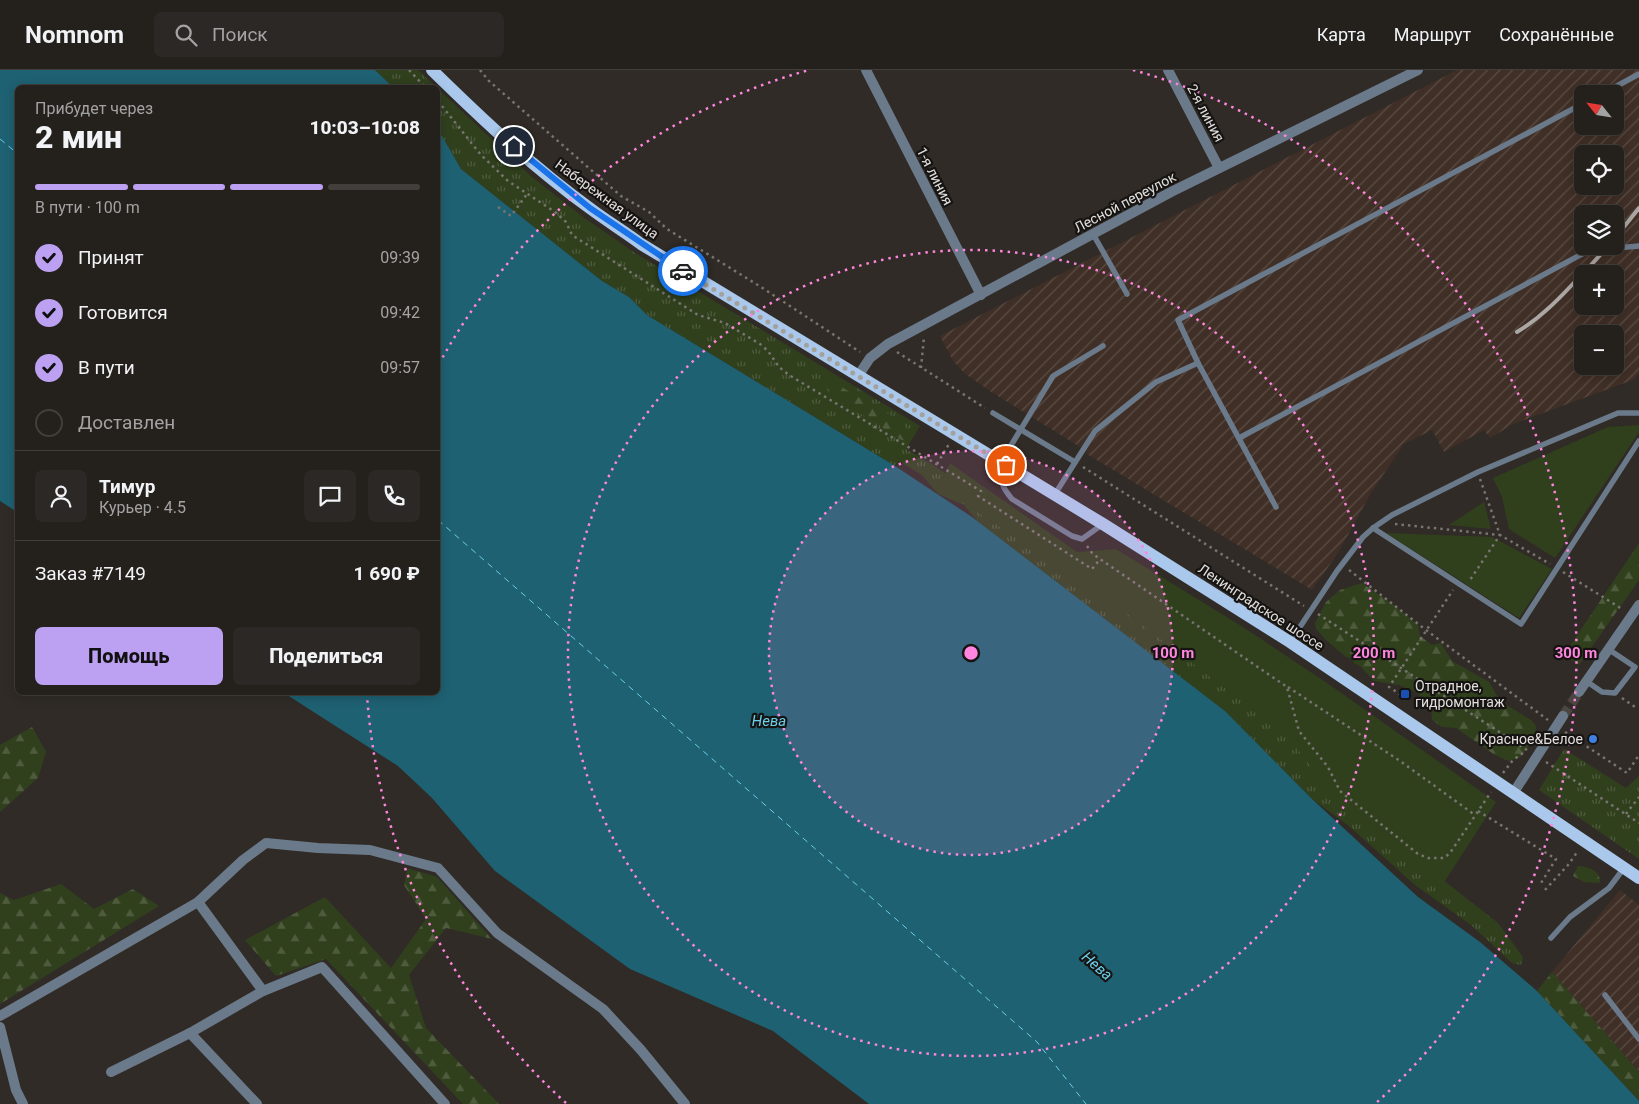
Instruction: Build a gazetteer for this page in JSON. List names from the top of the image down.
{
  "streets": {
    "main road": ["Набережная улица", "Ленинградское шоссе"],
    "street": ["2-я линия", "1-я линия", "Лесной переулок"]
  },
  "crossings": [
    ["2-я линия", "Лесной переулок"],
    ["1-я линия", "Лесной переулок"],
    ["Набережная улица", "Лесной переулок"],
    ["Набережная улица", "Ленинградское шоссе"],
    ["Лесной переулок", "Ленинградское шоссе"]
  ],
  "water": ["Нева"],
  "places": {
    "transit": ["Отрадное, гидромонтаж"],
    "other": ["Красное&Белое"]
  },
  "north": "top left",
  "page": {
    "header": "Nomnom",
    "search": "Поиск",
    "nav": ["Карта", "Маршрут", "Сохранённые"],
    "map_buttons": ["+", "−"],
    "heading": ["2 мин", "Прибудет через", "10:03–10:08"],
    "panel": [
      "Тимур",
      "Курьер · 4.5",
      "Заказ #7149",
      "1 690 ₽"
    ],
    "bar": "В пути · 100 m",
    "list": [
      ["Принят", "09:39"],
      ["Готовится", "09:42"],
      ["В пути", "09:57"],
      "Доставлен"
    ],
    "buttons": ["Помощь", "Поделиться"]
  },
  "rings": ["100 m", "200 m", "300 m"]
}
